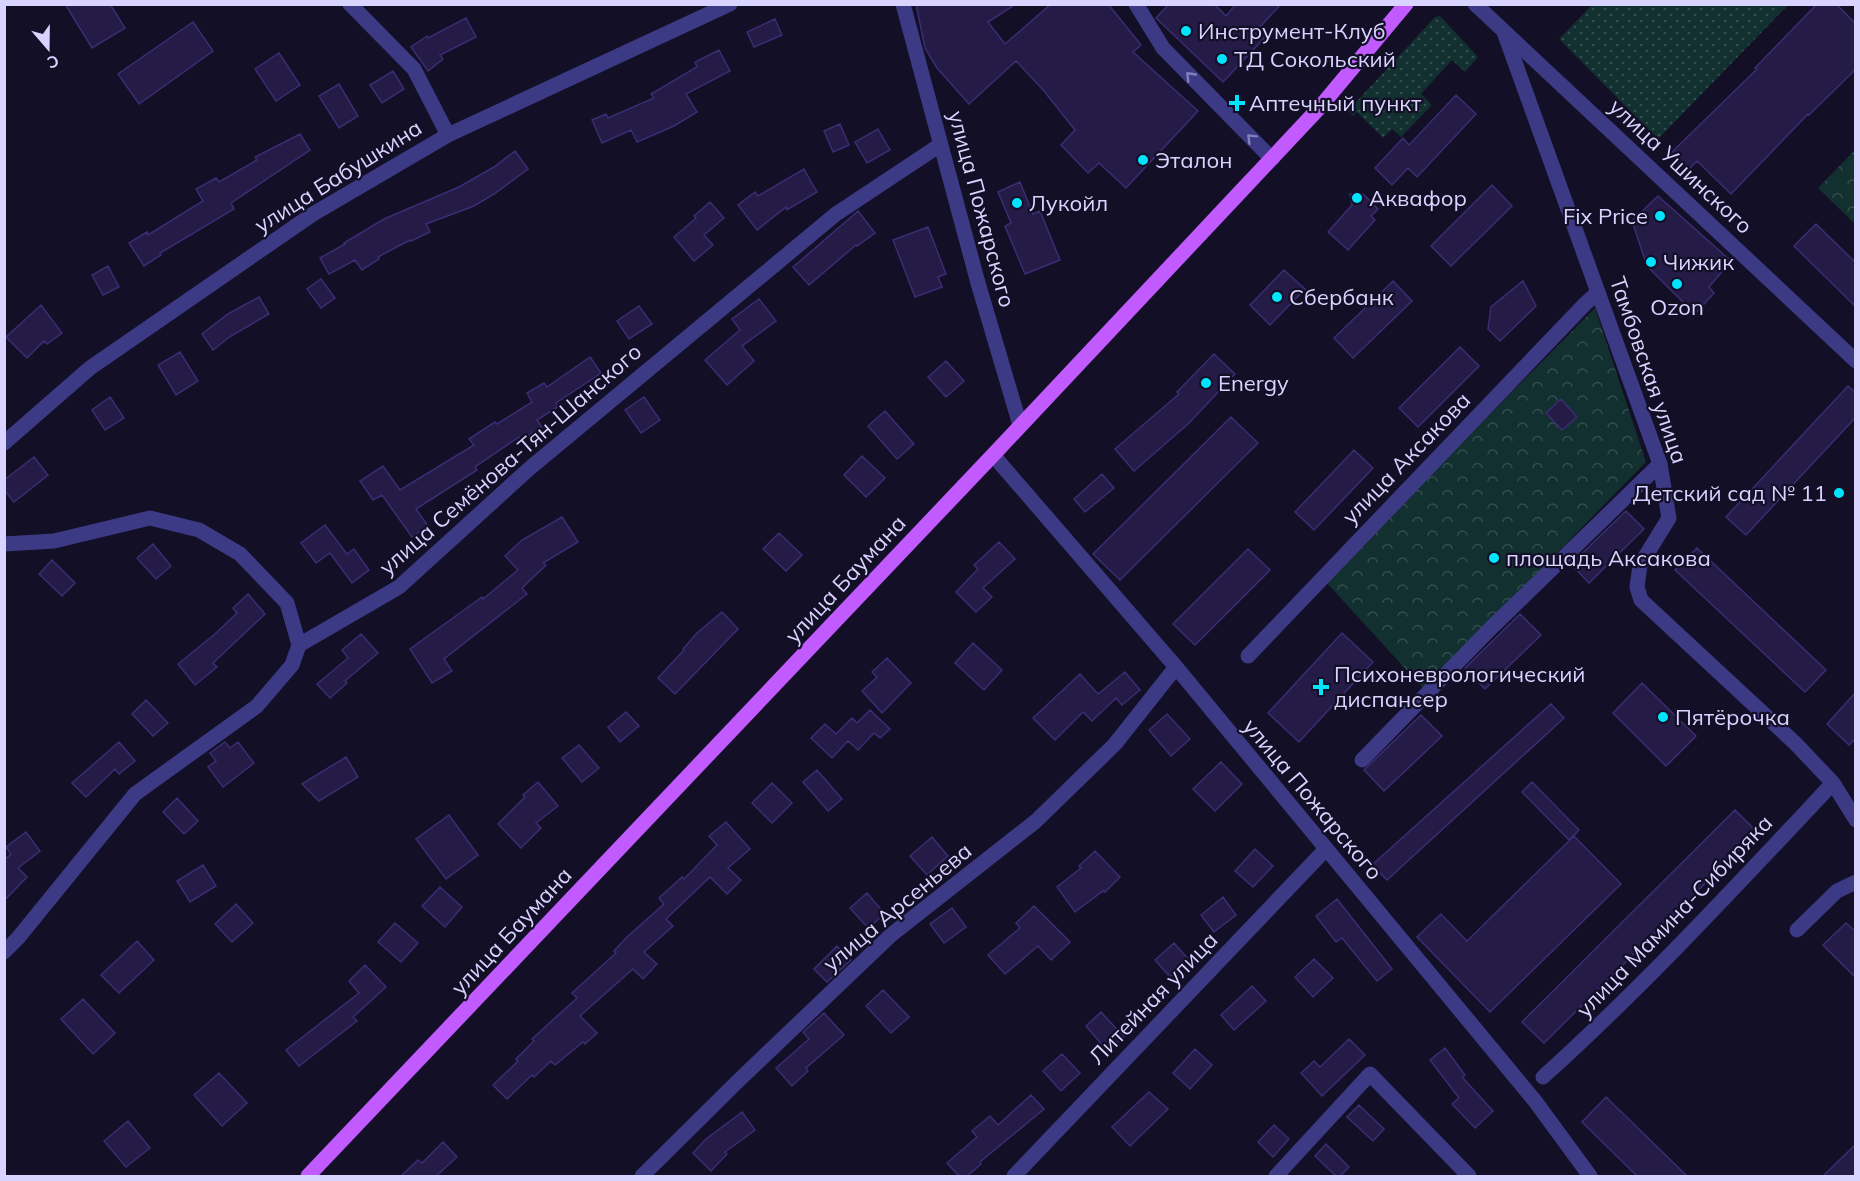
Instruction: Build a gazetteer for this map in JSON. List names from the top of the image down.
{
  "streets": {
    "main road": ["улица Баумана"],
    "street": [
      "улица Ушинского",
      "улица Бабушкина",
      "улица Пожарского",
      "Тамбовская улица",
      "улица Аксакова",
      "улица Семёнова-Тян-Шанского",
      "улица Арсеньева",
      "улица Мамина-Сибиряка",
      "Литейная улица"
    ]
  },
  "crossings": [
    ["улица Ушинского", "Тамбовская улица"],
    ["улица Пожарского", "улица Семёнова-Тян-Шанского"],
    ["улица Пожарского", "улица Баумана"],
    ["улица Пожарского", "улица Арсеньева"],
    ["улица Пожарского", "Литейная улица"],
    ["Тамбовская улица", "улица Аксакова"],
    ["Тамбовская улица", "улица Мамина-Сибиряка"]
  ],
  "places": {
    "other": [
      "Инструмент-Клуб",
      "ТД Сокольский",
      "Эталон",
      "Аквафор",
      "Лукойл",
      "Fix Price",
      "Чижик",
      "Ozon",
      "Сбербанк",
      "Energy",
      "Детский сад № 11",
      "площадь Аксакова",
      "Пятёрочка"
    ],
    "health": ["Аптечный пункт", "Психоневрологический диспансер"]
  },
  "north": "bottom"
}
